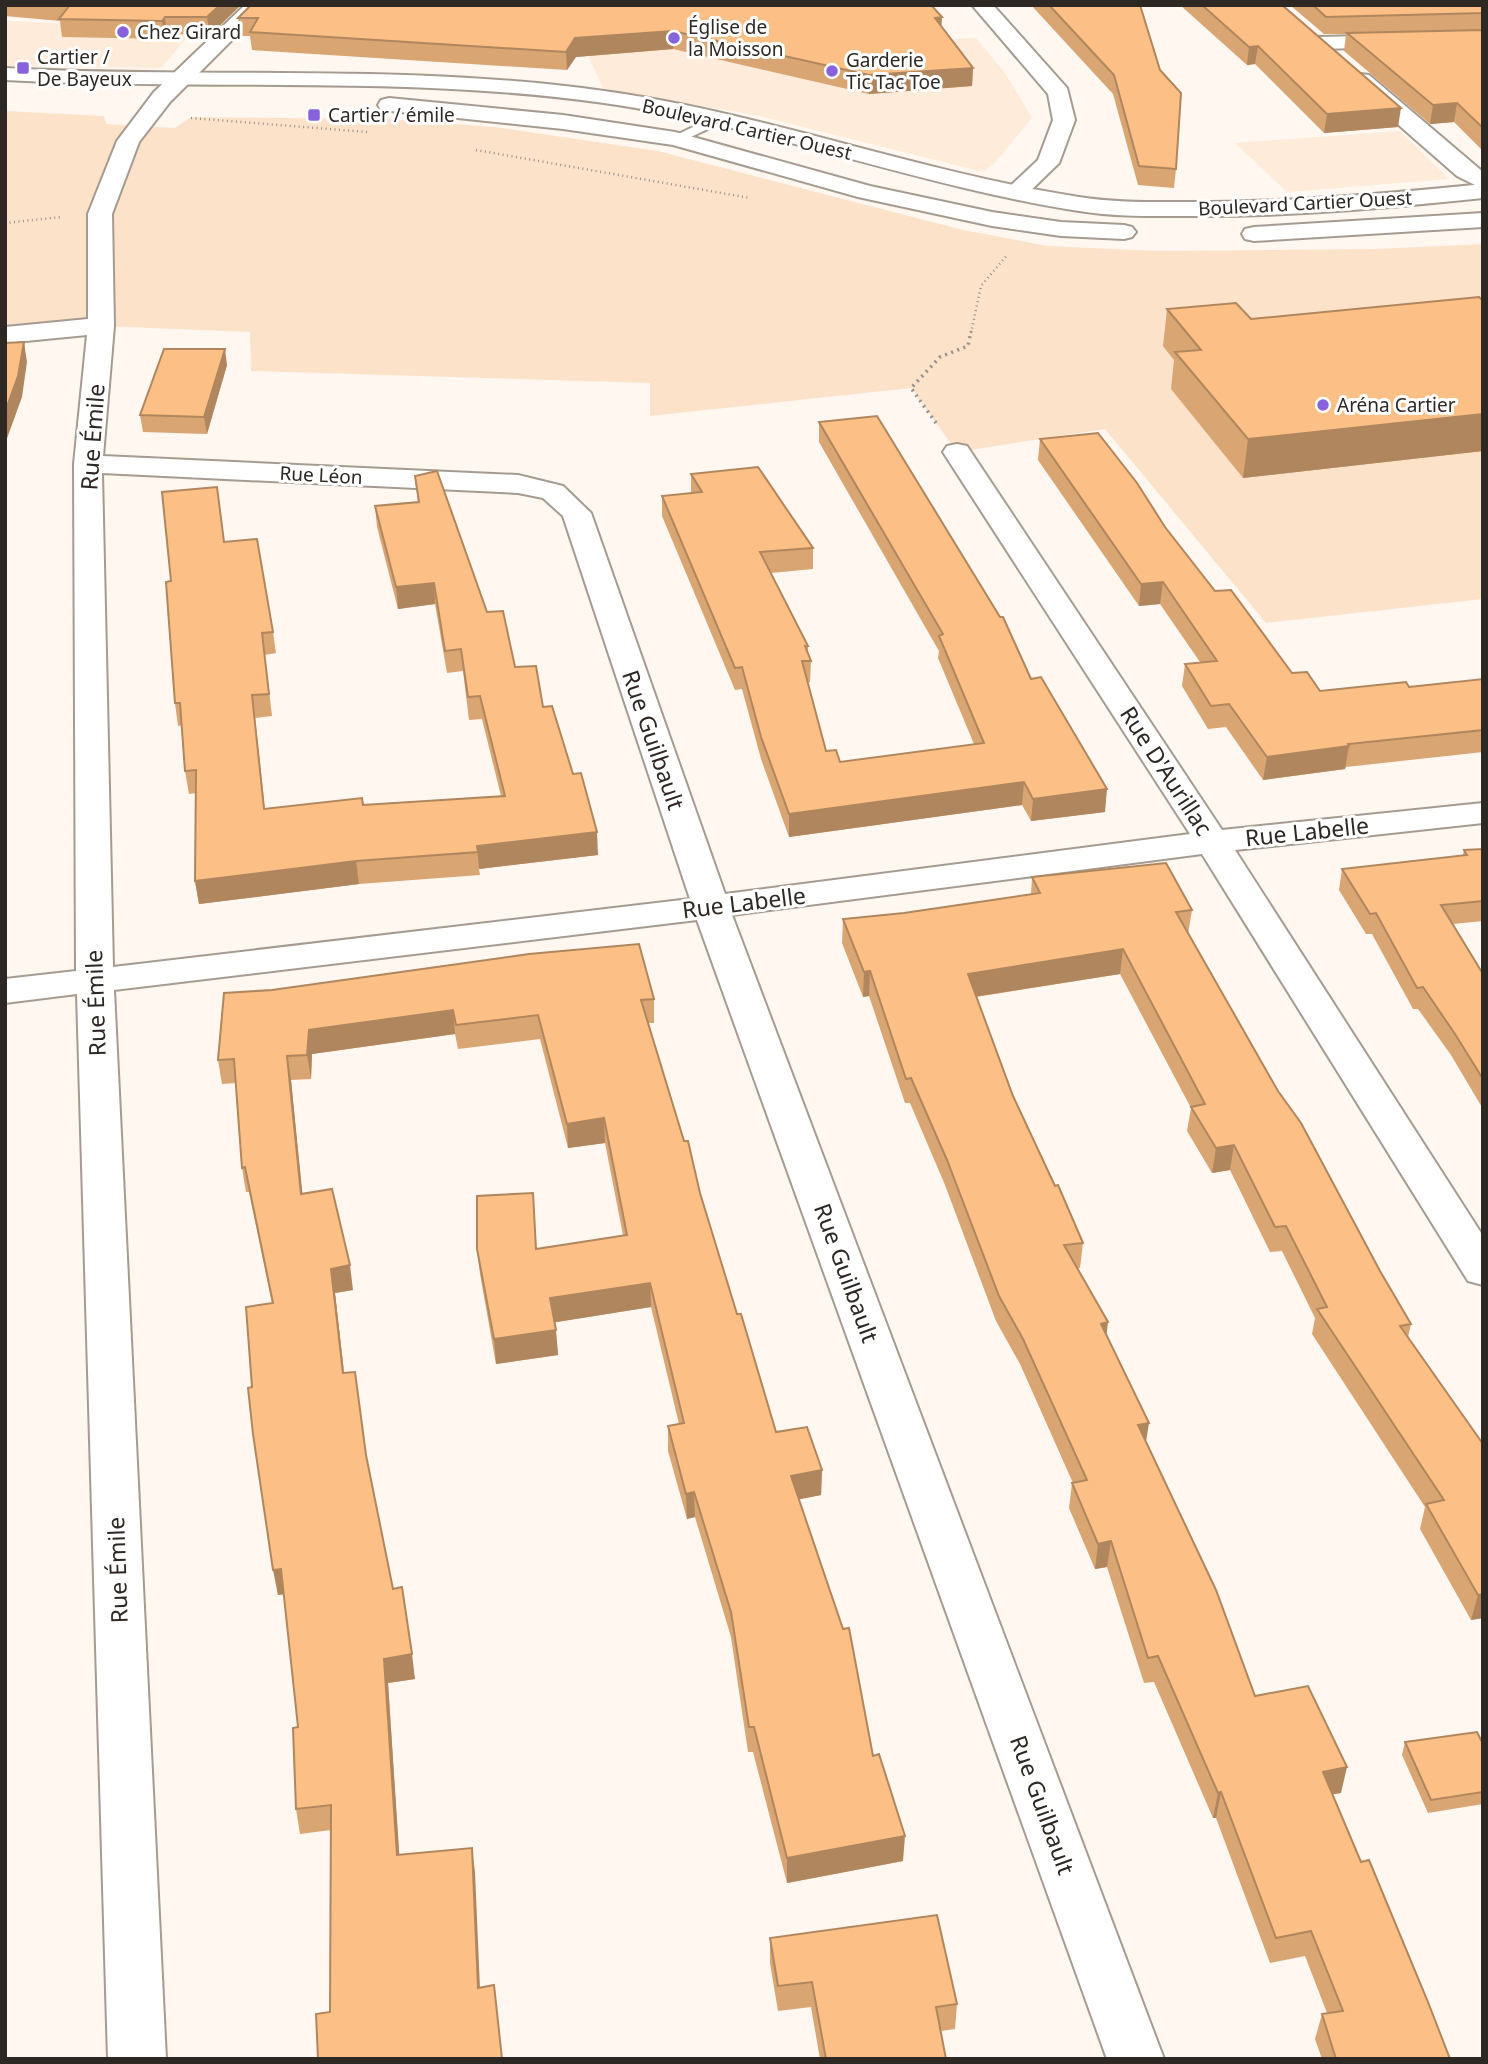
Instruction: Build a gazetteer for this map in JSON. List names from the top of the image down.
{
  "streets": {
    "street": [
      "Boulevard Cartier Ouest",
      "Rue Émile",
      "Rue Léon",
      "Rue Guilbault",
      "Rue D'Aurillac",
      "Rue Labelle"
    ]
  },
  "crossings": [
    ["Boulevard Cartier Ouest", "Rue Émile"],
    ["Rue Émile", "Rue Léon"],
    ["Rue Émile", "Rue Labelle"],
    ["Rue Léon", "Rue Guilbault"],
    ["Rue Guilbault", "Rue Labelle"],
    ["Rue D'Aurillac", "Rue Labelle"]
  ],
  "places": {
    "other": [
      "Chez Girard",
      "Église de la Moisson",
      "Garderie Tic Tac Toe",
      "Aréna Cartier"
    ],
    "transit": ["Cartier / De Bayeux", "Cartier / émile"]
  }
}
